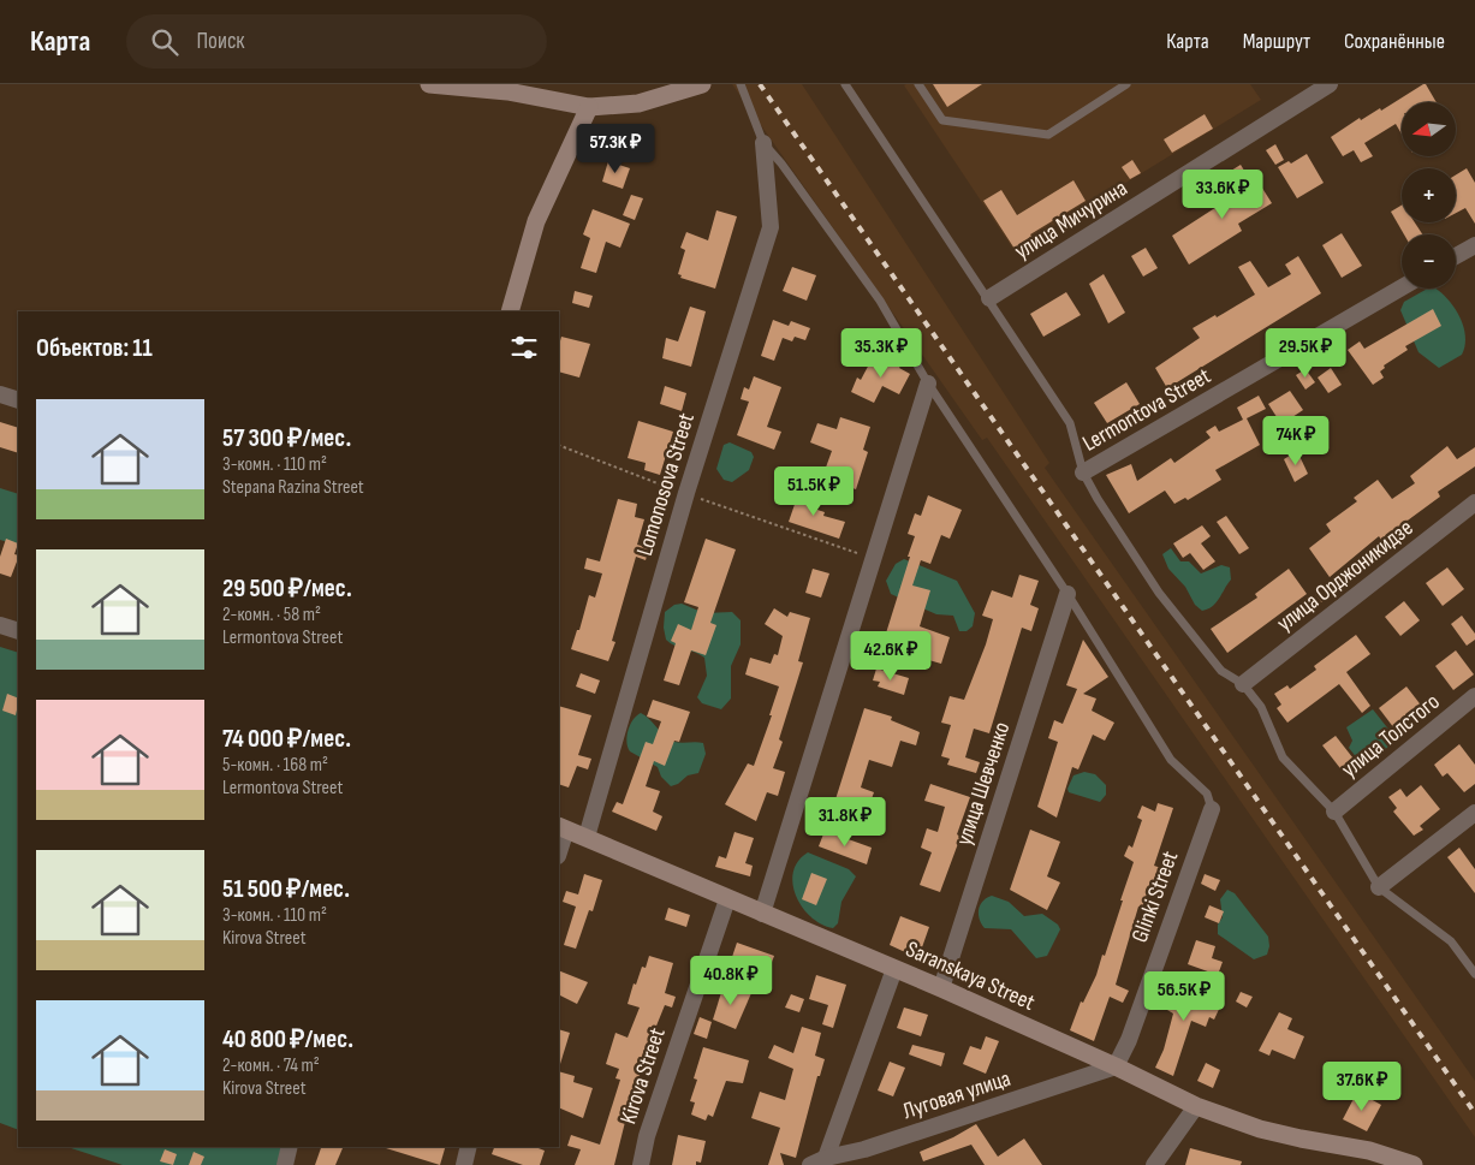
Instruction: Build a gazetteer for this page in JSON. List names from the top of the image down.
{
  "streets": {
    "street": [
      "улица Мичурина",
      "Lermontova Street",
      "Lomonosova Street",
      "улица Орджоникидзе",
      "улица Толстого",
      "улица Шевченко",
      "Glinki Street",
      "Saranskaya Street",
      "Kirova Street",
      "Луговая улица"
    ]
  },
  "crossings": [
    ["Lomonosova Street", "Saranskaya Street"],
    ["улица Шевченко", "Saranskaya Street"],
    ["Glinki Street", "Saranskaya Street"],
    ["Glinki Street", "Луговая улица"],
    ["Saranskaya Street", "Kirova Street"],
    ["Saranskaya Street", "Луговая улица"]
  ],
  "north": "left",
  "page": {
    "header": "Карта",
    "search": "Поиск",
    "nav": ["Карта", "Маршрут", "Сохранённые"],
    "map_buttons": ["+", "−"],
    "price": [
      "57.3K ₽",
      "33.6K ₽",
      "35.3K ₽",
      "29.5K ₽",
      "74K ₽",
      "51.5K ₽",
      "42.6K ₽",
      "31.8K ₽",
      "40.8K ₽",
      "56.5K ₽",
      "37.6K ₽"
    ],
    "heading": "Объектов: 11",
    "list": [
      {
        "name": "57 300 ₽/мес.",
        "note": "3-комн. · 110 m² · Stepana Razina Street"
      },
      {
        "name": "29 500 ₽/мес.",
        "note": "2-комн. · 58 m² · Lermontova Street"
      },
      {
        "name": "74 000 ₽/мес.",
        "note": "5-комн. · 168 m² · Lermontova Street"
      },
      {
        "name": "51 500 ₽/мес.",
        "note": "3-комн. · 110 m² · Kirova Street"
      },
      {
        "name": "40 800 ₽/мес.",
        "note": "2-комн. · 74 m² · Kirova Street"
      }
    ]
  }
}
